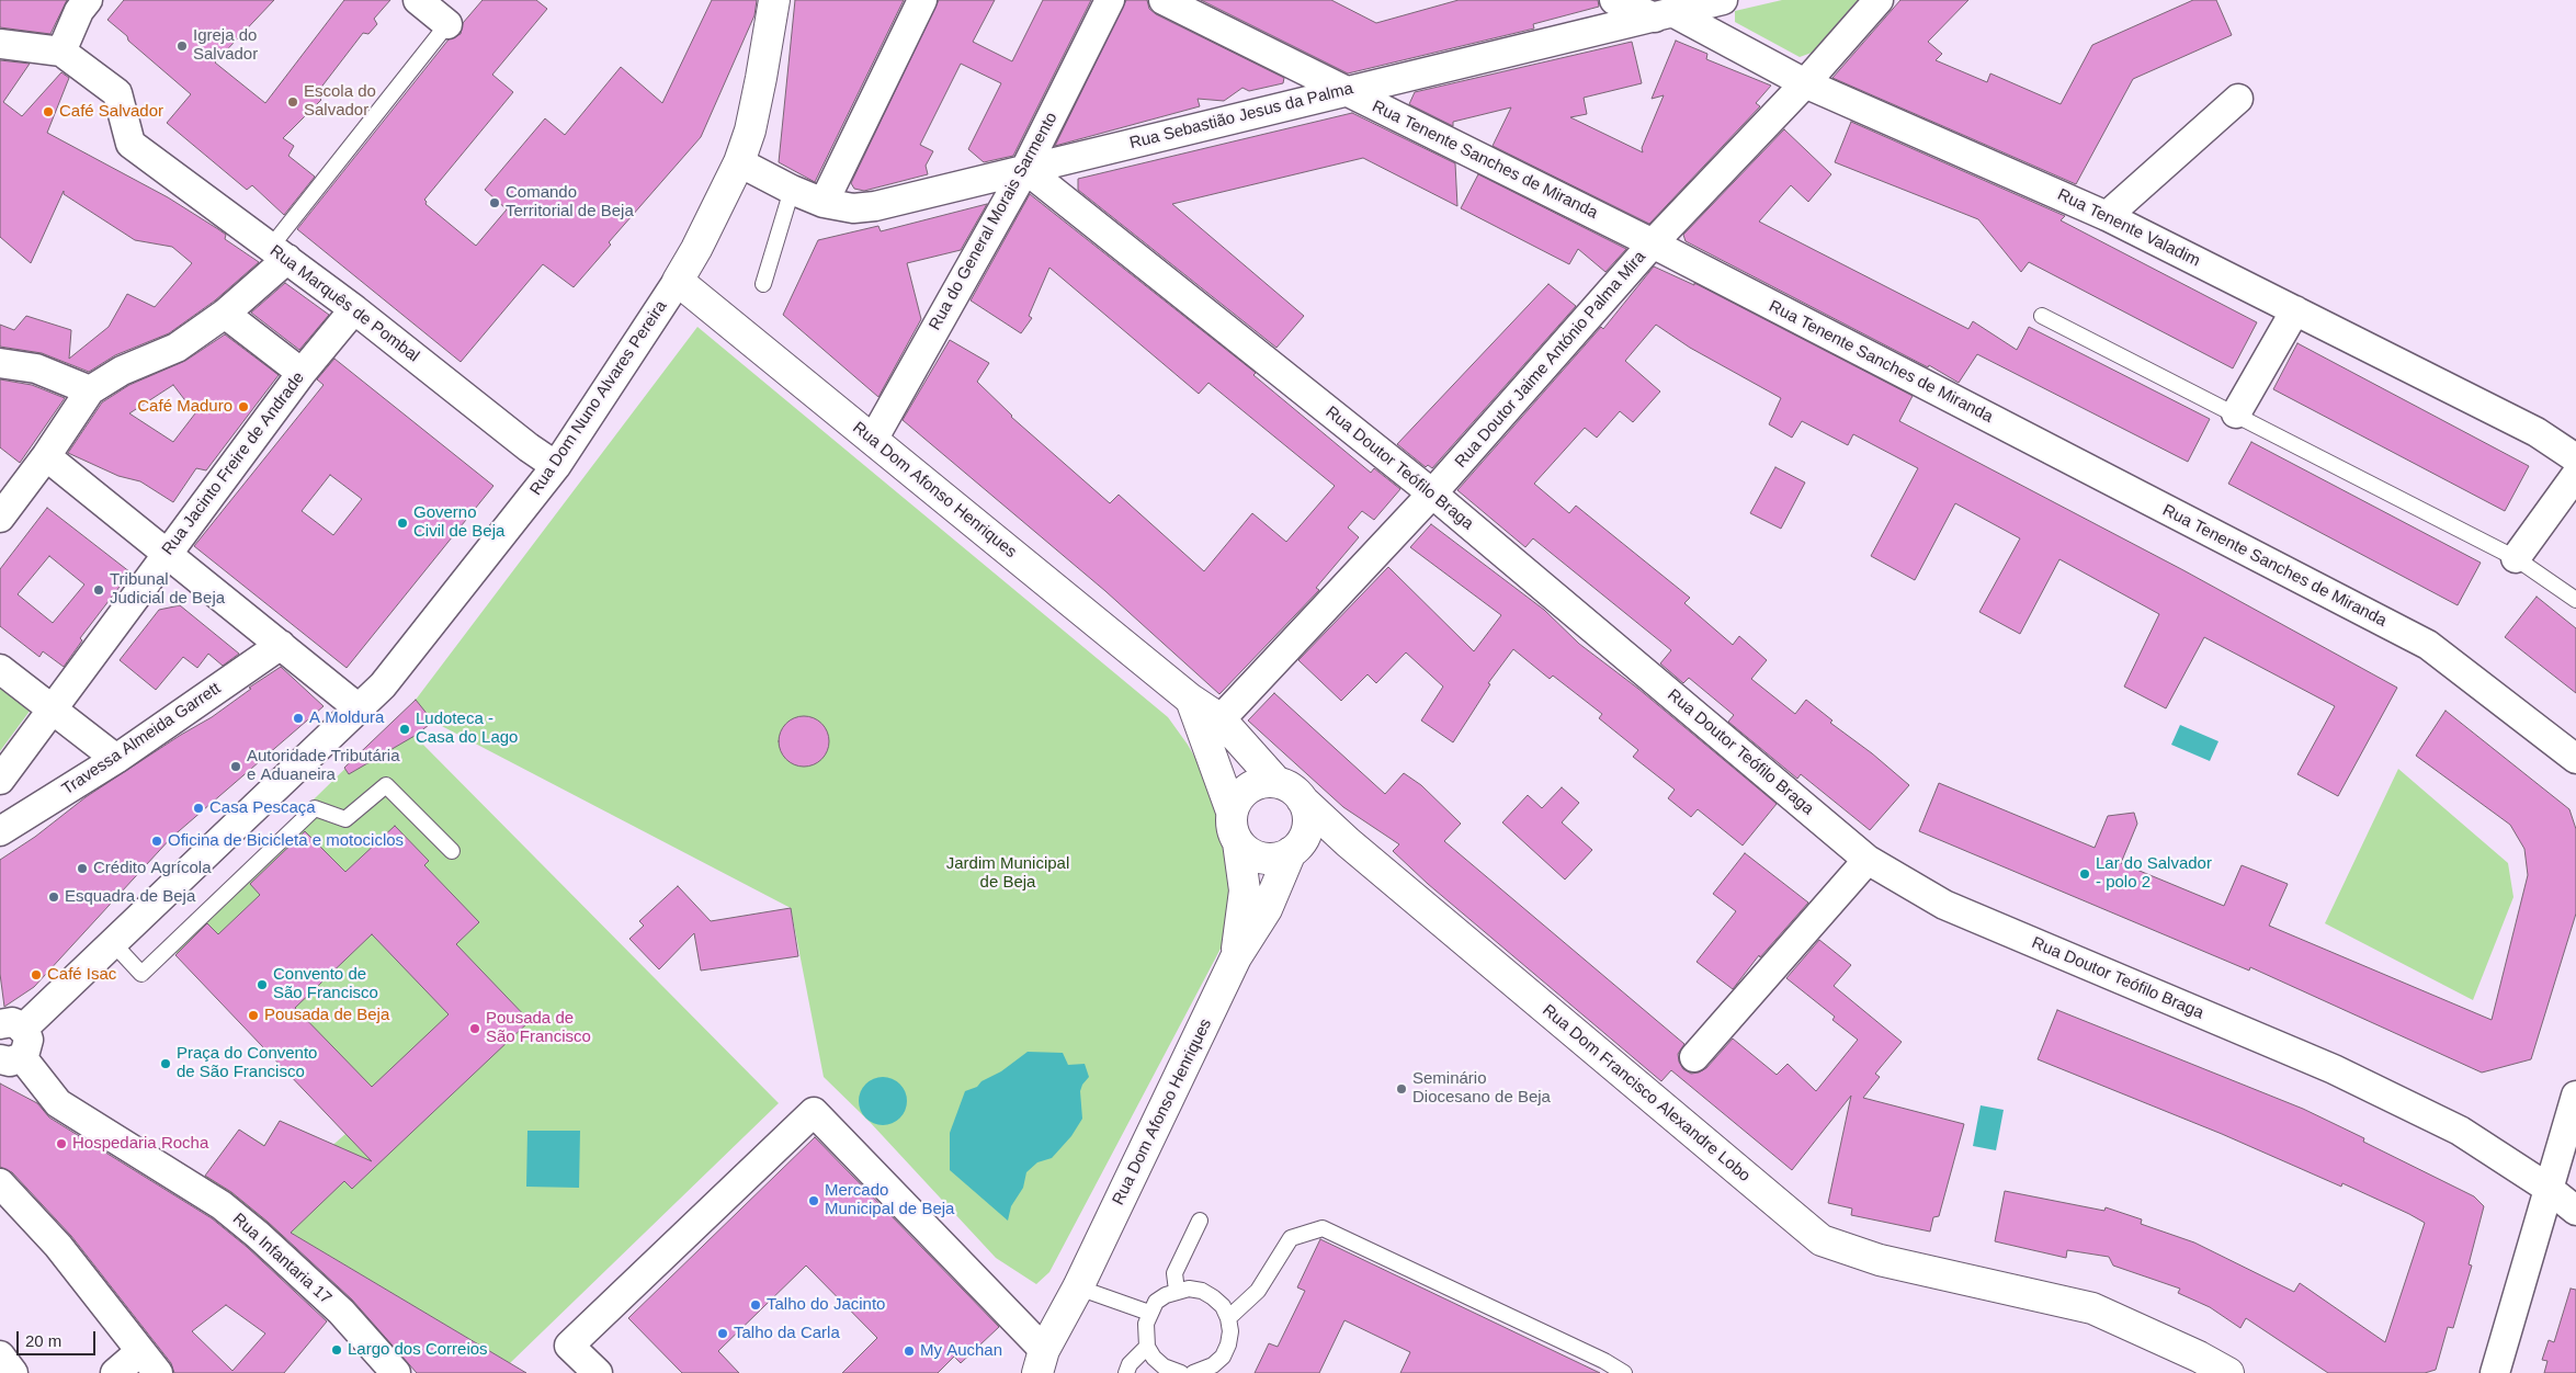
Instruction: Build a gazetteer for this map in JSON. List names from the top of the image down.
{
  "streets": {
    "main road": ["Rua Dom Afonso Henriques", "Rua Dom Francisco Alexandre Lobo"],
    "street": [
      "Rua Sebastião Jesus da Palma",
      "Rua Tenente Sanches de Miranda",
      "Rua do General Morais Sarmento",
      "Rua Tenente Valadim",
      "Rua Marquês de Pombal",
      "Rua Doutor Jaime António Palma Mira",
      "Rua Dom Nuno Alvares Pereira",
      "Rua Jacinto Freire de Andrade",
      "Rua Doutor Teófilo Braga",
      "Travessa Almeida Garrett",
      "Rua Infantaria 17"
    ]
  },
  "crossings": [
    ["Rua Sebastião Jesus da Palma", "Rua Tenente Sanches de Miranda"],
    ["Rua Sebastião Jesus da Palma", "Rua do General Morais Sarmento"],
    ["Rua Sebastião Jesus da Palma", "Rua Tenente Valadim"],
    ["Rua Sebastião Jesus da Palma", "Rua Doutor Teófilo Braga"],
    ["Rua Tenente Sanches de Miranda", "Rua Doutor Jaime António Palma Mira"],
    ["Rua do General Morais Sarmento", "Rua Doutor Teófilo Braga"],
    ["Rua do General Morais Sarmento", "Rua Dom Afonso Henriques"],
    ["Rua Tenente Valadim", "Rua Doutor Jaime António Palma Mira"],
    ["Rua Marquês de Pombal", "Rua Dom Nuno Alvares Pereira"],
    ["Rua Marquês de Pombal", "Rua Jacinto Freire de Andrade"],
    ["Rua Doutor Jaime António Palma Mira", "Rua Doutor Teófilo Braga"],
    ["Rua Doutor Jaime António Palma Mira", "Rua Dom Afonso Henriques"],
    ["Rua Dom Nuno Alvares Pereira", "Rua Dom Afonso Henriques"],
    ["Rua Dom Afonso Henriques", "Rua Dom Francisco Alexandre Lobo"]
  ],
  "parks": ["Jardim Municipal de Beja"],
  "places": [
    "Igreja do Salvador",
    "Escola do Salvador",
    "Café Salvador",
    "Comando Territorial de Beja",
    "Café Maduro",
    "Governo Civil de Beja",
    "Tribunal Judicial de Beja",
    "A Moldura",
    "Ludoteca - Casa do Lago",
    "Autoridade Tributária e Aduaneira",
    "Casa Pescaça",
    "Oficina de Bicicleta e motociclos",
    "Crédito Agrícola",
    "Lar do Salvador - polo 2",
    "Esquadra de Beja",
    "Café Isac",
    "Convento de São Francisco",
    "Pousada de Beja",
    "Pousada de São Francisco",
    "Praça do Convento de São Francisco",
    "Seminário Diocesano de Beja",
    "Hospedaria Rocha",
    "Mercado Municipal de Beja",
    "Talho do Jacinto",
    "Talho da Carla",
    "Largo dos Correios",
    "My Auchan"
  ],
  "scale_bar": "20 m"
}
